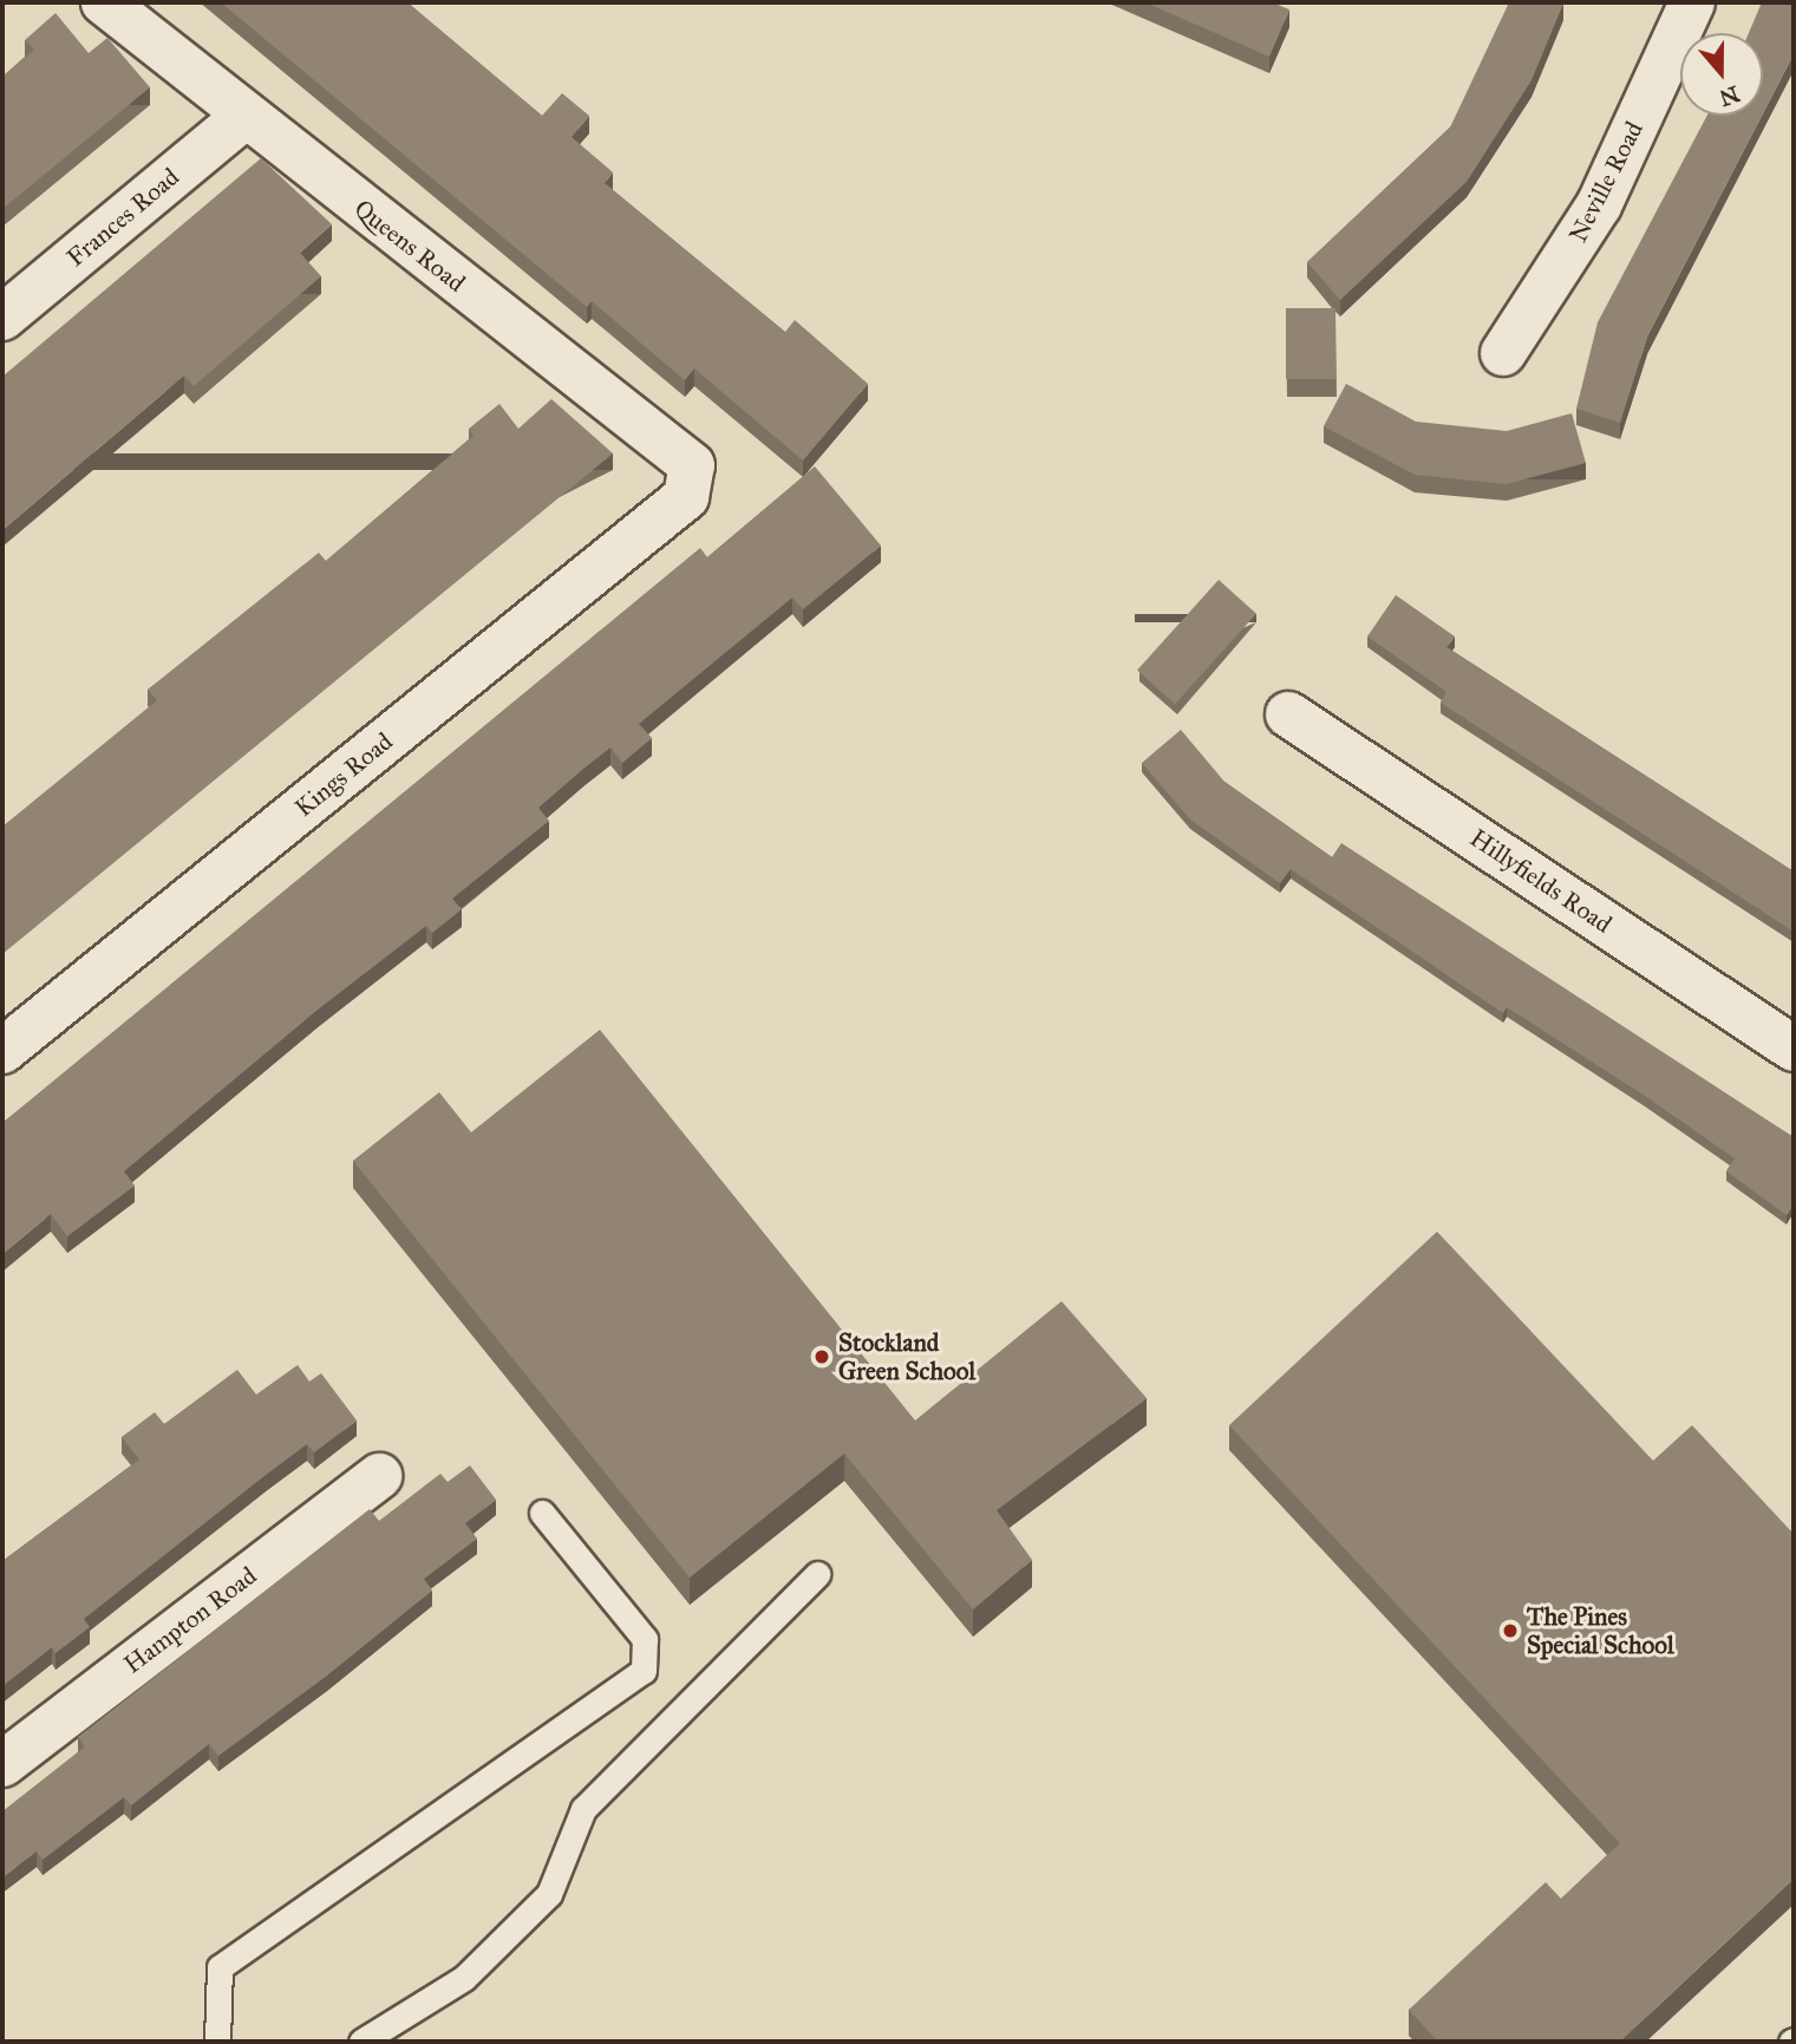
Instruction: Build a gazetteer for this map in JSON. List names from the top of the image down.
{
  "streets": {
    "street": [
      "Neville Road",
      "Frances Road",
      "Queens Road",
      "Kings Road",
      "Hillyfields Road",
      "Hampton Road"
    ]
  },
  "crossings": [
    ["Frances Road", "Queens Road"],
    ["Queens Road", "Kings Road"]
  ],
  "places": ["Stockland Green School", "The Pines Special School"],
  "north": "bottom"
}
